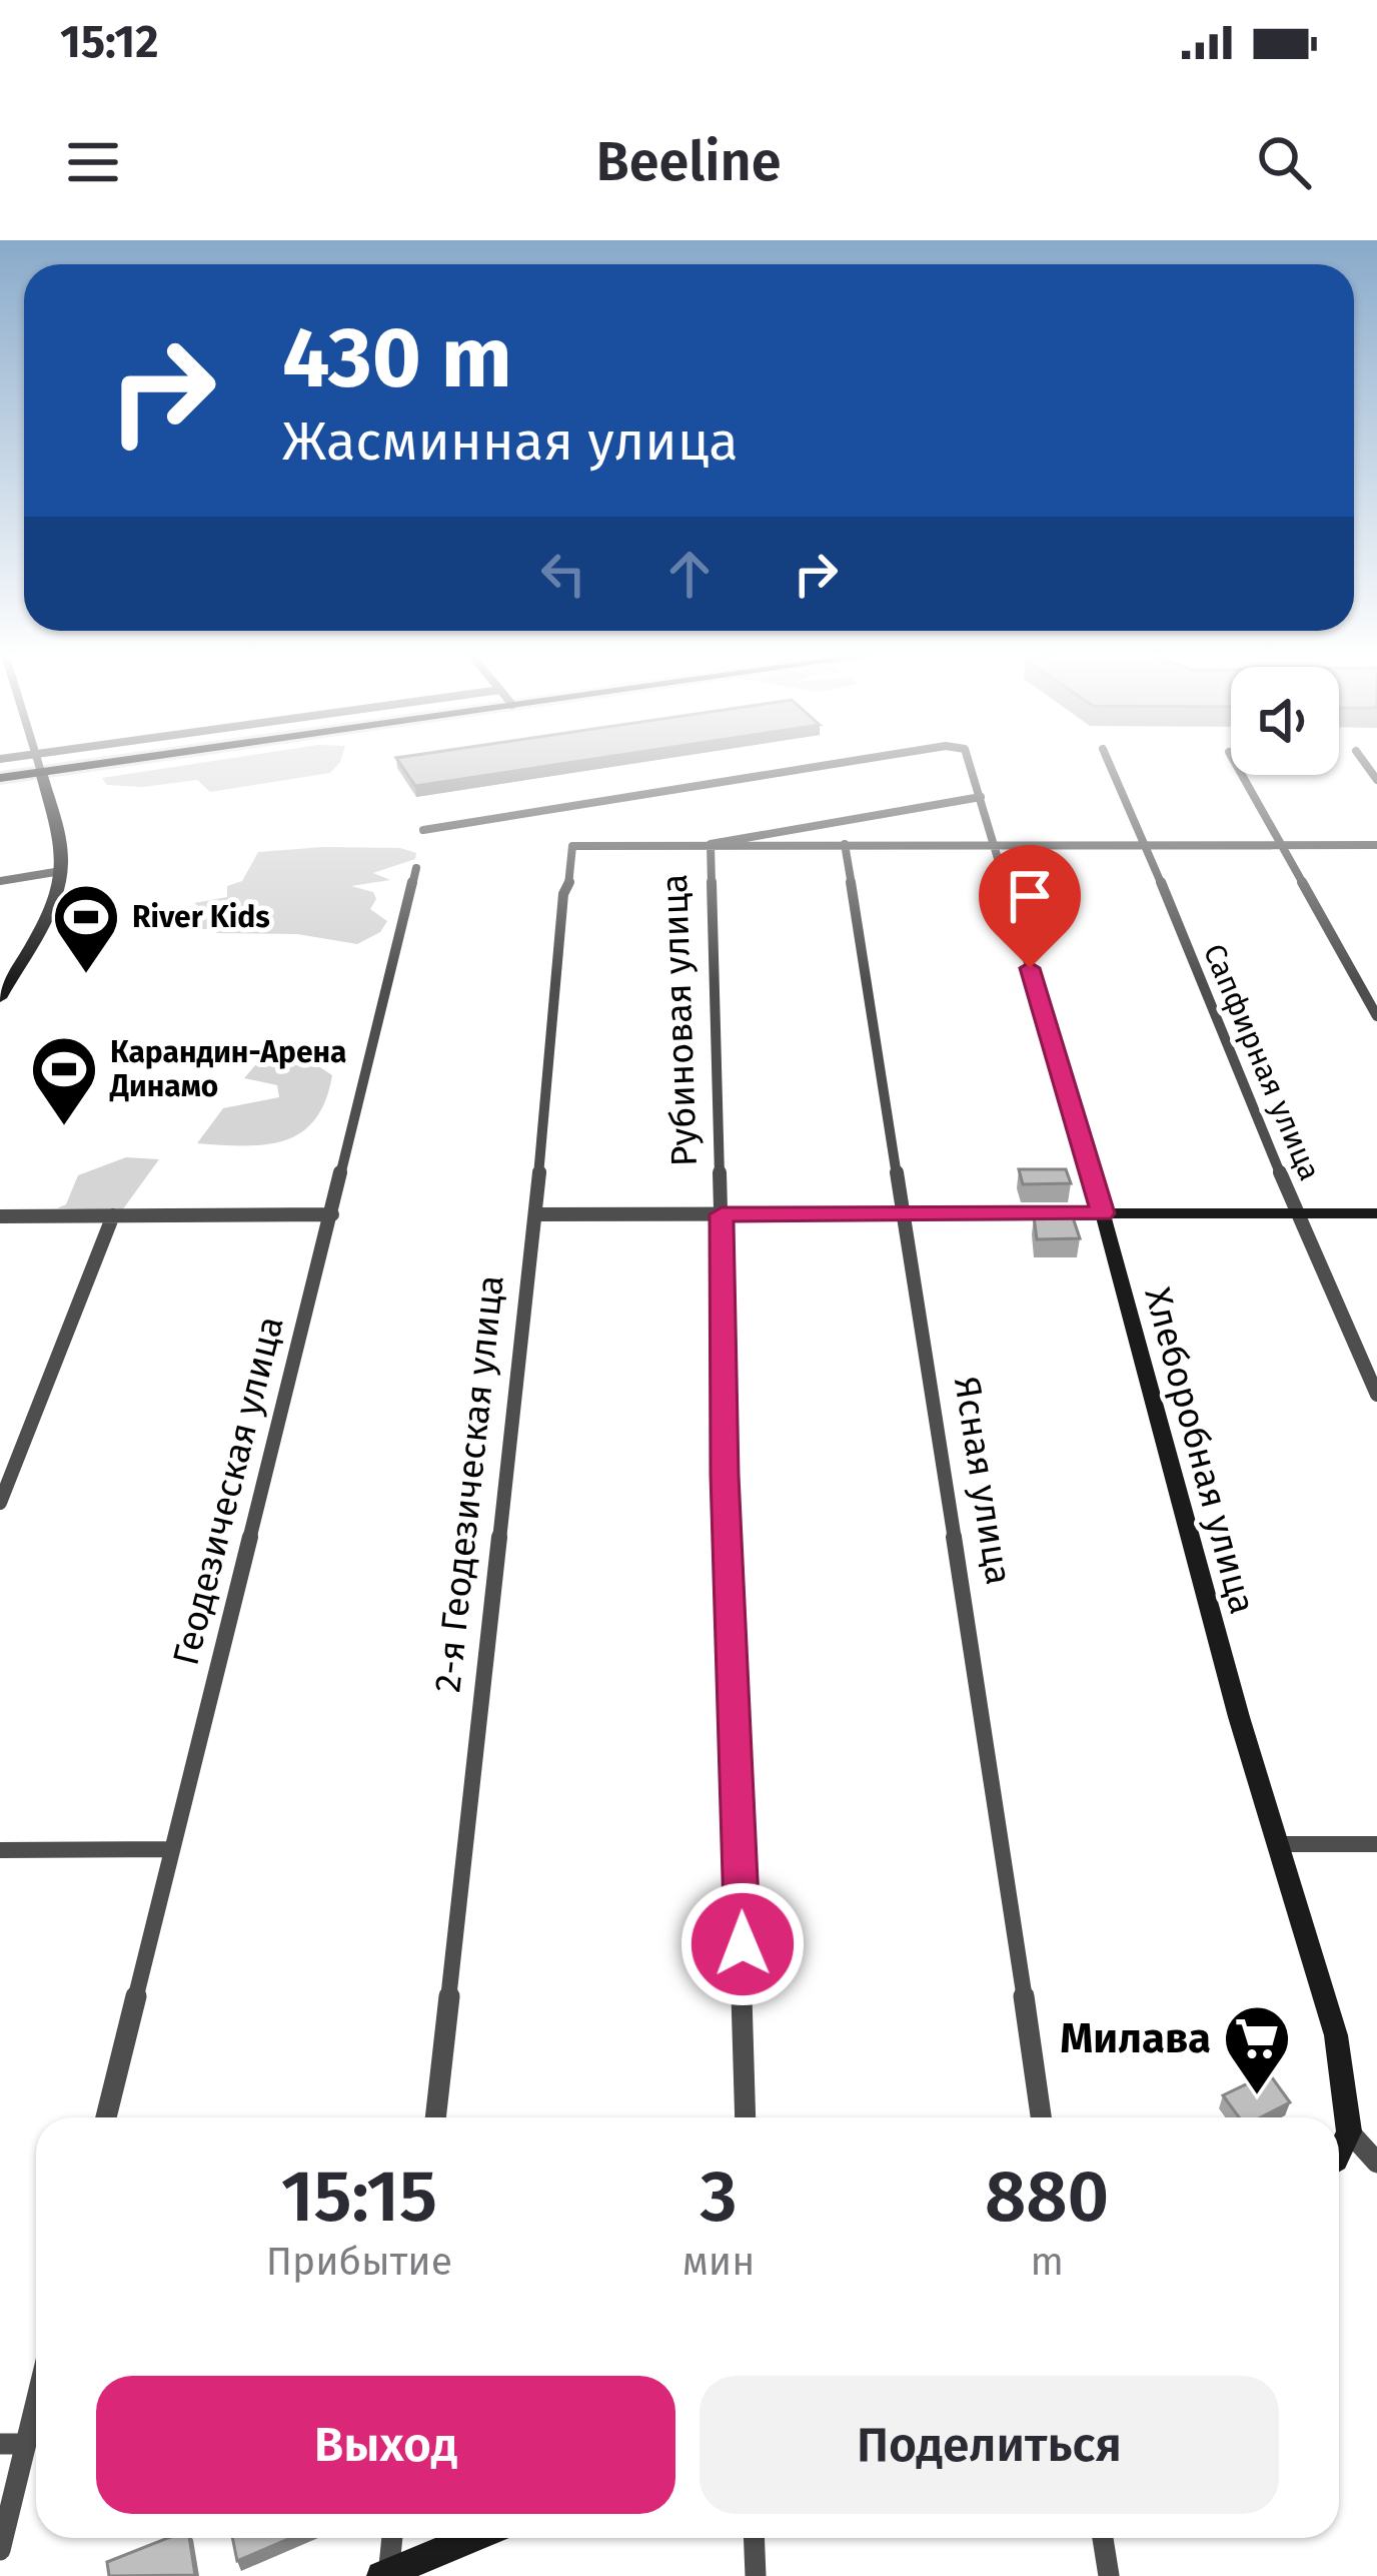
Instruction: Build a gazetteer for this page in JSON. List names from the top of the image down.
{
  "streets": {
    "street": [
      "Рубиновая улица",
      "Сапфирная улица",
      "Хлеборобная улица",
      "Ясная улица",
      "2-я Геодезическая улица",
      "Геодезическая улица"
    ]
  },
  "crossings": [
    ["Рубиновая улица", "2-я Геодезическая улица"]
  ],
  "places": {
    "sports": ["River Kids", "Карандин-Арена Динамо"],
    "supermarket": ["Милава"]
  },
  "page": {
    "status": "15:12",
    "header": "Beeline",
    "turn": ["430 m", "Жасминная улица"],
    "eta": [
      "15:15",
      "Прибытие",
      "3",
      "мин",
      "880",
      "m"
    ],
    "buttons": ["Выход", "Поделиться"]
  }
}
